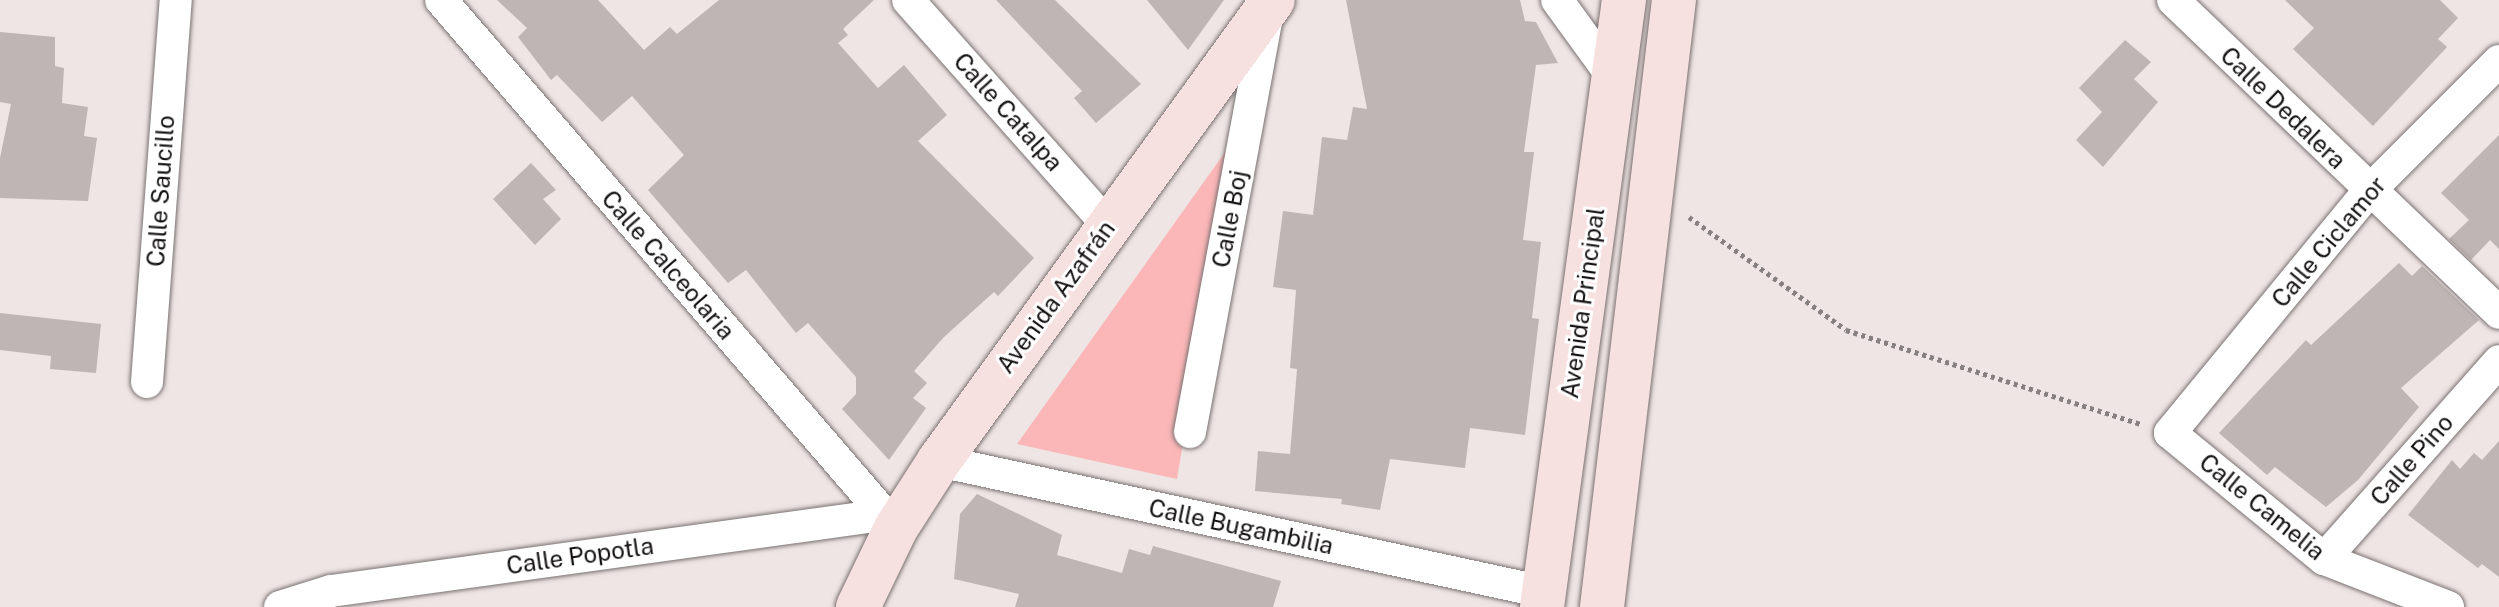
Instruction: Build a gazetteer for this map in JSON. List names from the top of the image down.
{
  "streets": {
    "street": [
      "Calle Dedalera",
      "Calle Catalpa",
      "Calle Saucillo",
      "Calle Boj",
      "Calle Ciclamor",
      "Calle Calceolaria",
      "Avenida Azafrán",
      "Avenida Principal",
      "Calle Pino",
      "Calle Camelia",
      "Calle Bugambilia",
      "Calle Popotla"
    ]
  },
  "crossings": [
    ["Calle Dedalera", "Calle Ciclamor"],
    ["Calle Catalpa", "Avenida Azafrán"],
    ["Calle Boj", "Avenida Azafrán"],
    ["Calle Ciclamor", "Calle Camelia"],
    ["Calle Calceolaria", "Avenida Azafrán"],
    ["Calle Calceolaria", "Calle Popotla"],
    ["Avenida Azafrán", "Calle Bugambilia"],
    ["Avenida Azafrán", "Calle Popotla"],
    ["Avenida Principal", "Calle Bugambilia"],
    ["Calle Pino", "Calle Camelia"]
  ]
}
